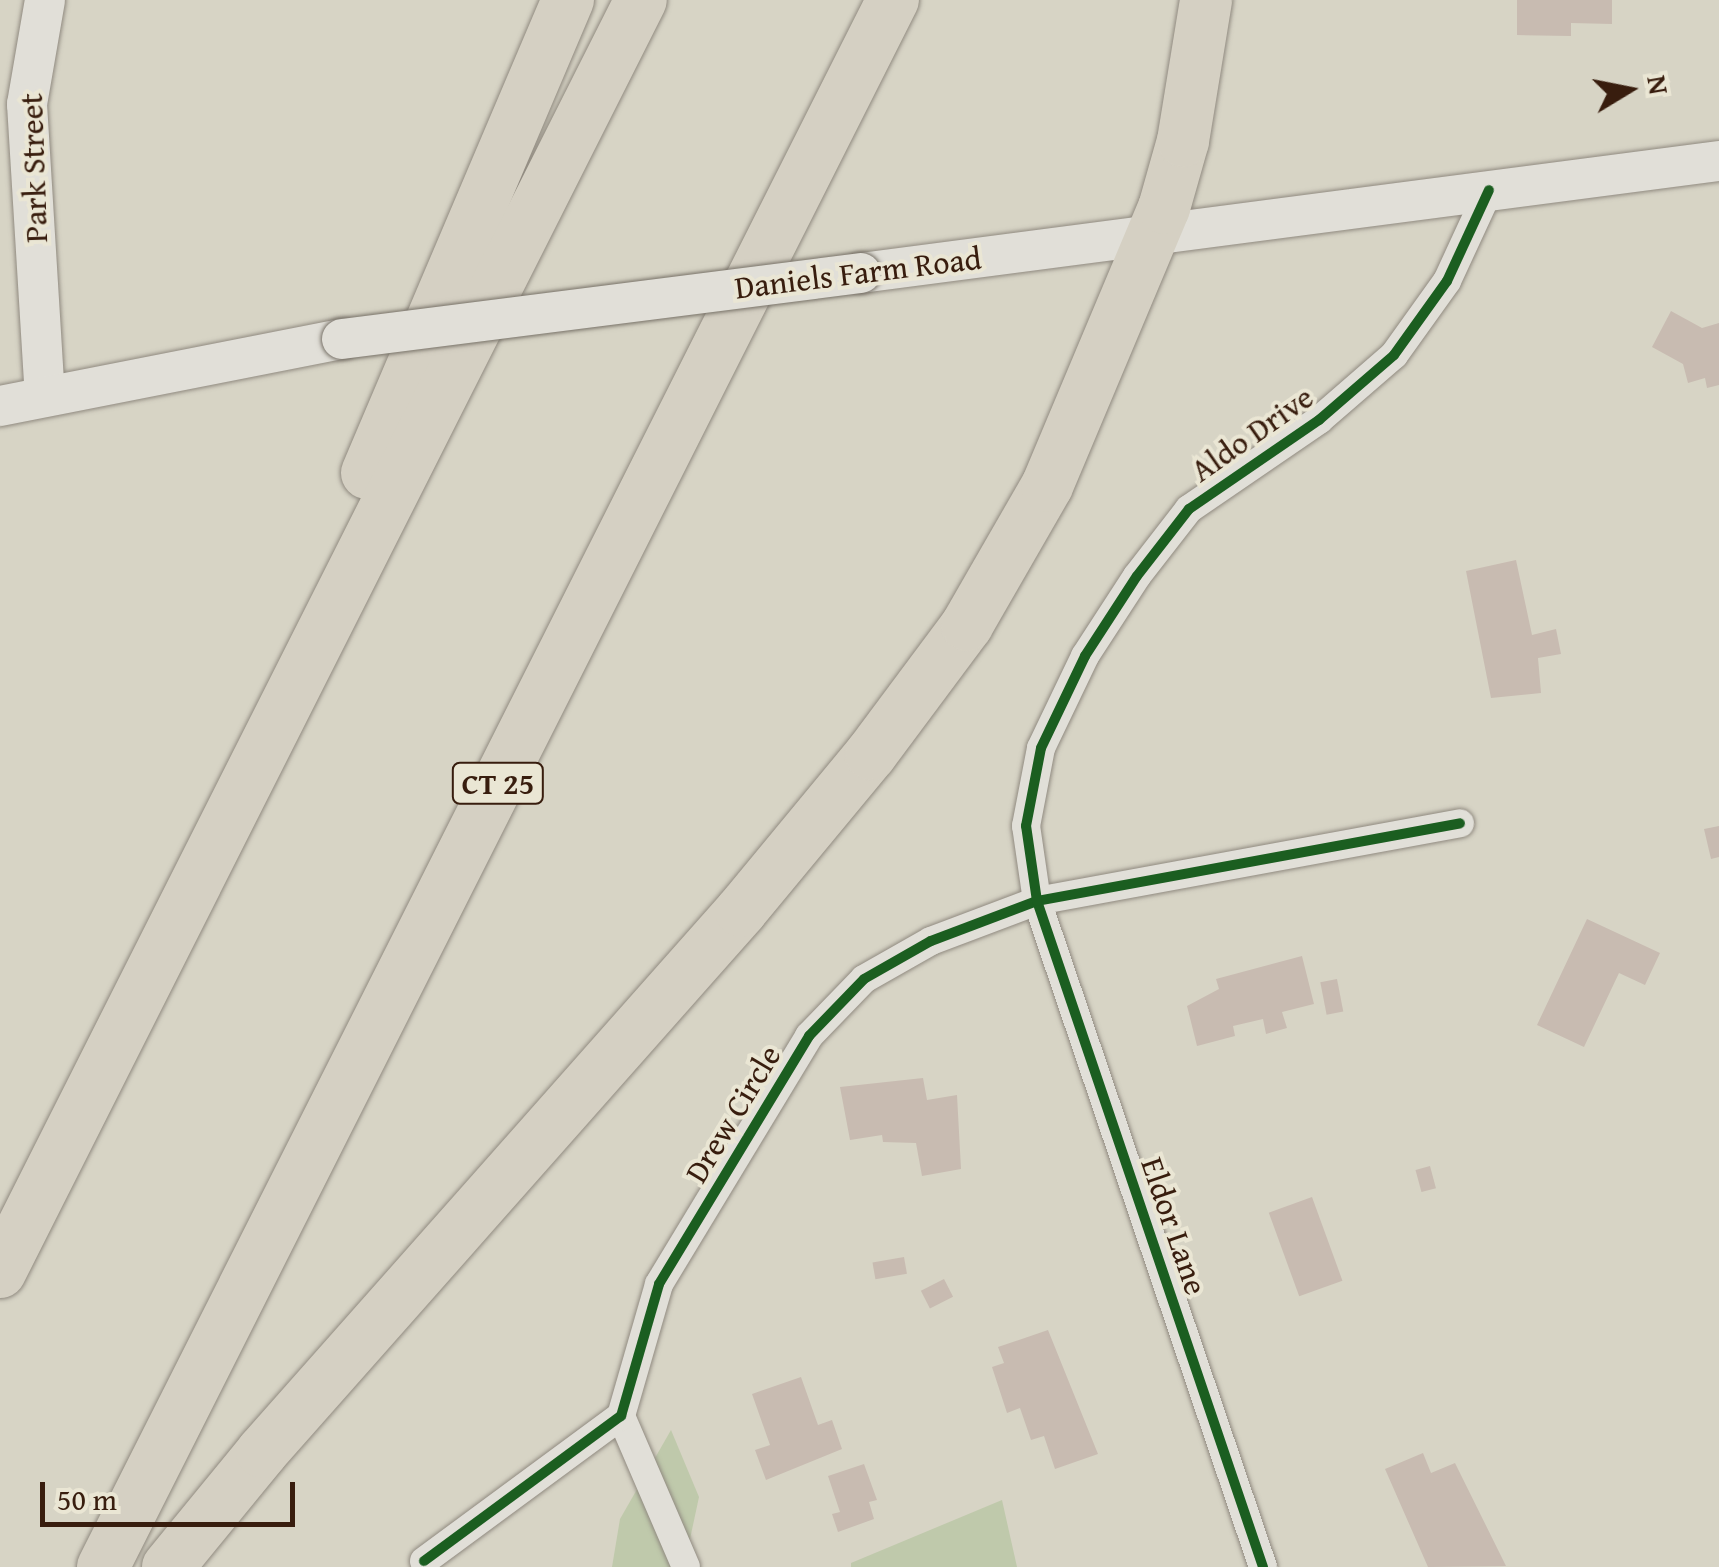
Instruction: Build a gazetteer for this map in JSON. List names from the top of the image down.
{
  "streets": {
    "highway": ["CT 25"],
    "main road": ["Park Street", "Daniels Farm Road"],
    "street": ["Aldo Drive", "Drew Circle", "Eldor Lane"]
  },
  "crossings": [
    ["Park Street", "Daniels Farm Road"],
    ["Daniels Farm Road", "Aldo Drive"],
    ["Aldo Drive", "Drew Circle"],
    ["Aldo Drive", "Eldor Lane"],
    ["Drew Circle", "Eldor Lane"]
  ],
  "scale_bar": "50 m",
  "north": "right"
}
